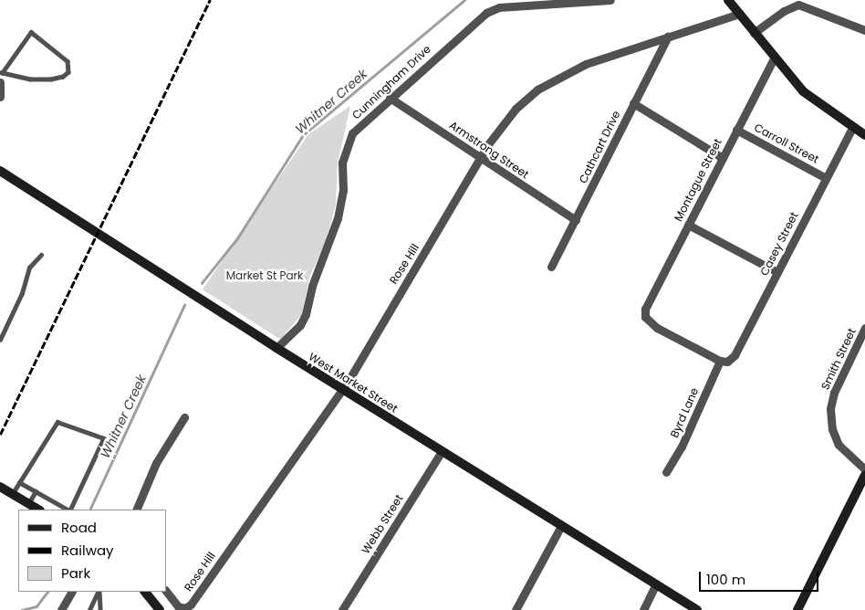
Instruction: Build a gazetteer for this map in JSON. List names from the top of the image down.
{
  "streets": {
    "street": [
      "Cunningham Drive",
      "Carroll Street",
      "Cathcart Drive",
      "Armstrong Street",
      "Montague Street",
      "Casey Street",
      "Rose Hill",
      "Smith Street",
      "West Market Street",
      "Byrd Lane",
      "Webb Street"
    ]
  },
  "crossings": [
    ["Cunningham Drive", "Armstrong Street"],
    ["Cunningham Drive", "West Market Street"],
    ["Carroll Street", "Montague Street"],
    ["Carroll Street", "Casey Street"],
    ["Cathcart Drive", "Armstrong Street"],
    ["Cathcart Drive", "Rose Hill"],
    ["Armstrong Street", "Rose Hill"],
    ["Montague Street", "Casey Street"],
    ["Montague Street", "Byrd Lane"],
    ["Casey Street", "Byrd Lane"],
    ["Rose Hill", "West Market Street"],
    ["West Market Street", "Webb Street"]
  ],
  "water": ["Whitner Creek"],
  "parks": ["Market St Park"],
  "legend": ["Road", "Railway", "Park"],
  "scale_bar": "100 m"
}
